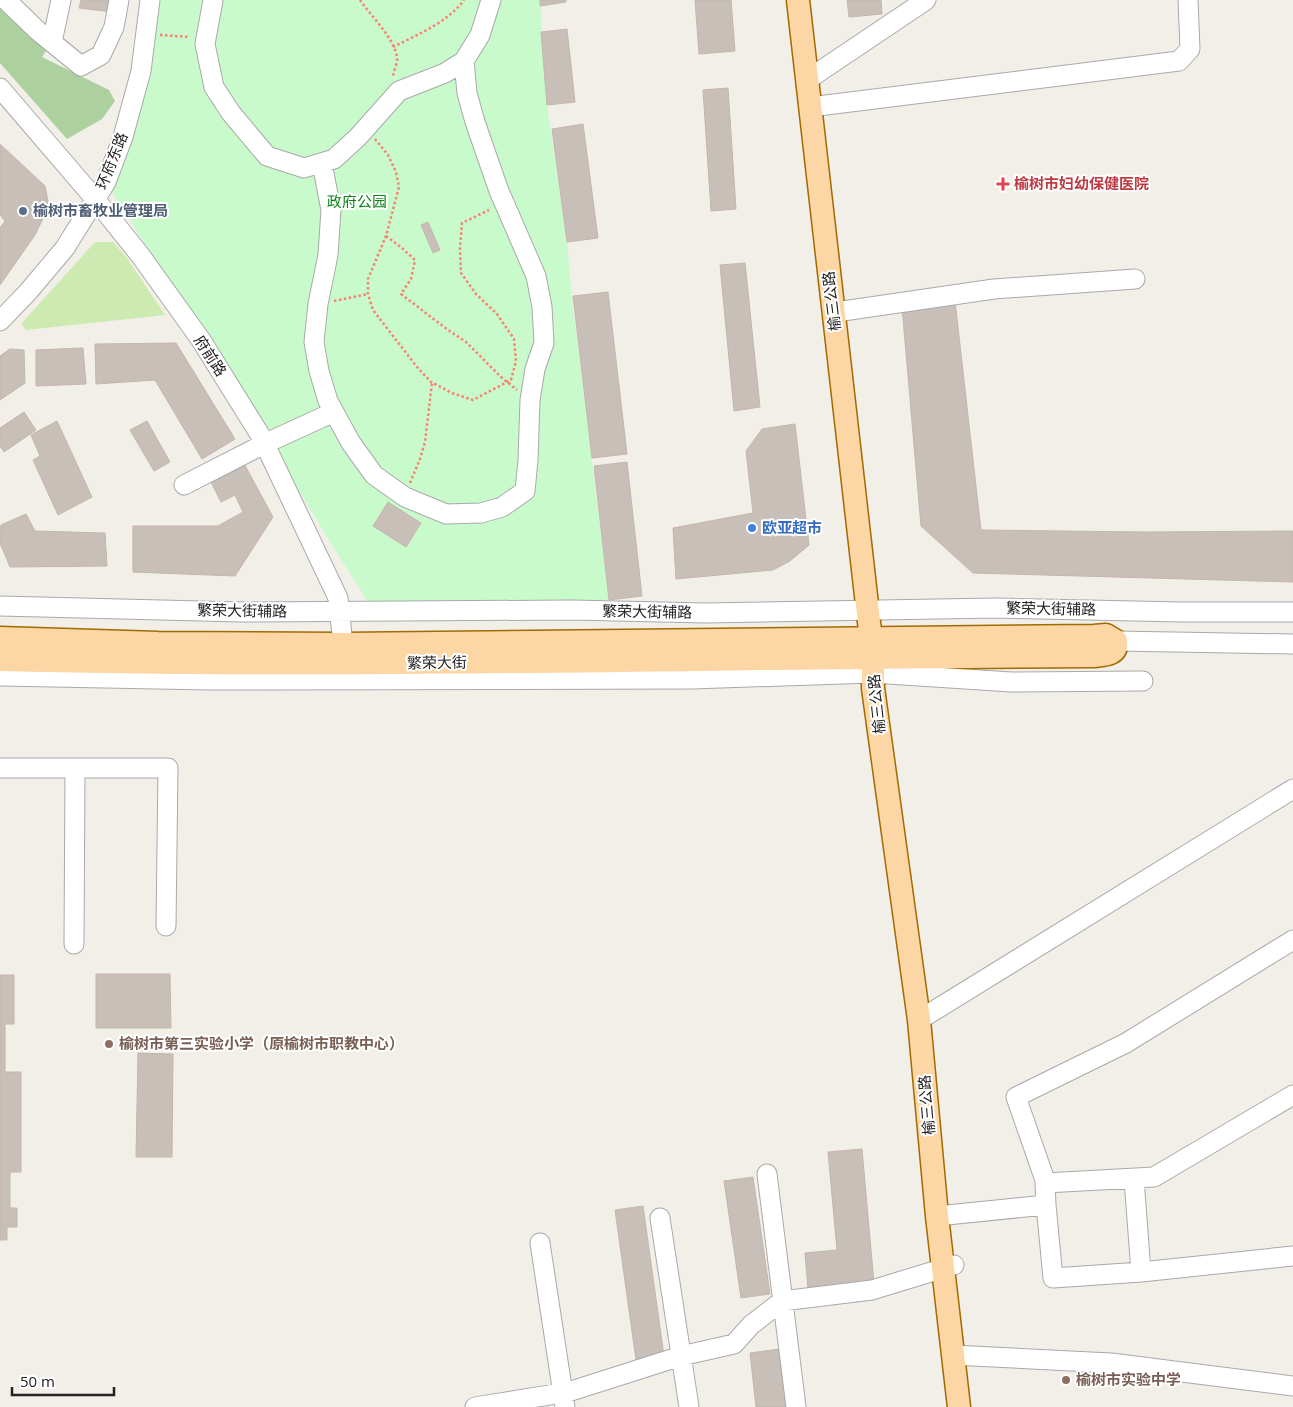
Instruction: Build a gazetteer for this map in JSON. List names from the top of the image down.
{
  "streets": {
    "main road": ["榆三公路", "繁荣大街"],
    "street": ["环府东路", "府前路", "繁荣大街辅路"]
  },
  "crossings": [
    ["环府东路", "府前路"],
    ["榆三公路", "繁荣大街辅路"],
    ["榆三公路", "繁荣大街"],
    ["府前路", "繁荣大街辅路"],
    ["府前路", "繁荣大街"]
  ],
  "parks": ["政府公园"],
  "places": {
    "health": ["榆树市妇幼保健医院"],
    "other": [
      "榆树市畜牧业管理局",
      "欧亚超市",
      "榆树市第三实验小学（原榆树市职教中心）",
      "榆树市实验中学"
    ]
  },
  "scale_bar": "50 m"
}
